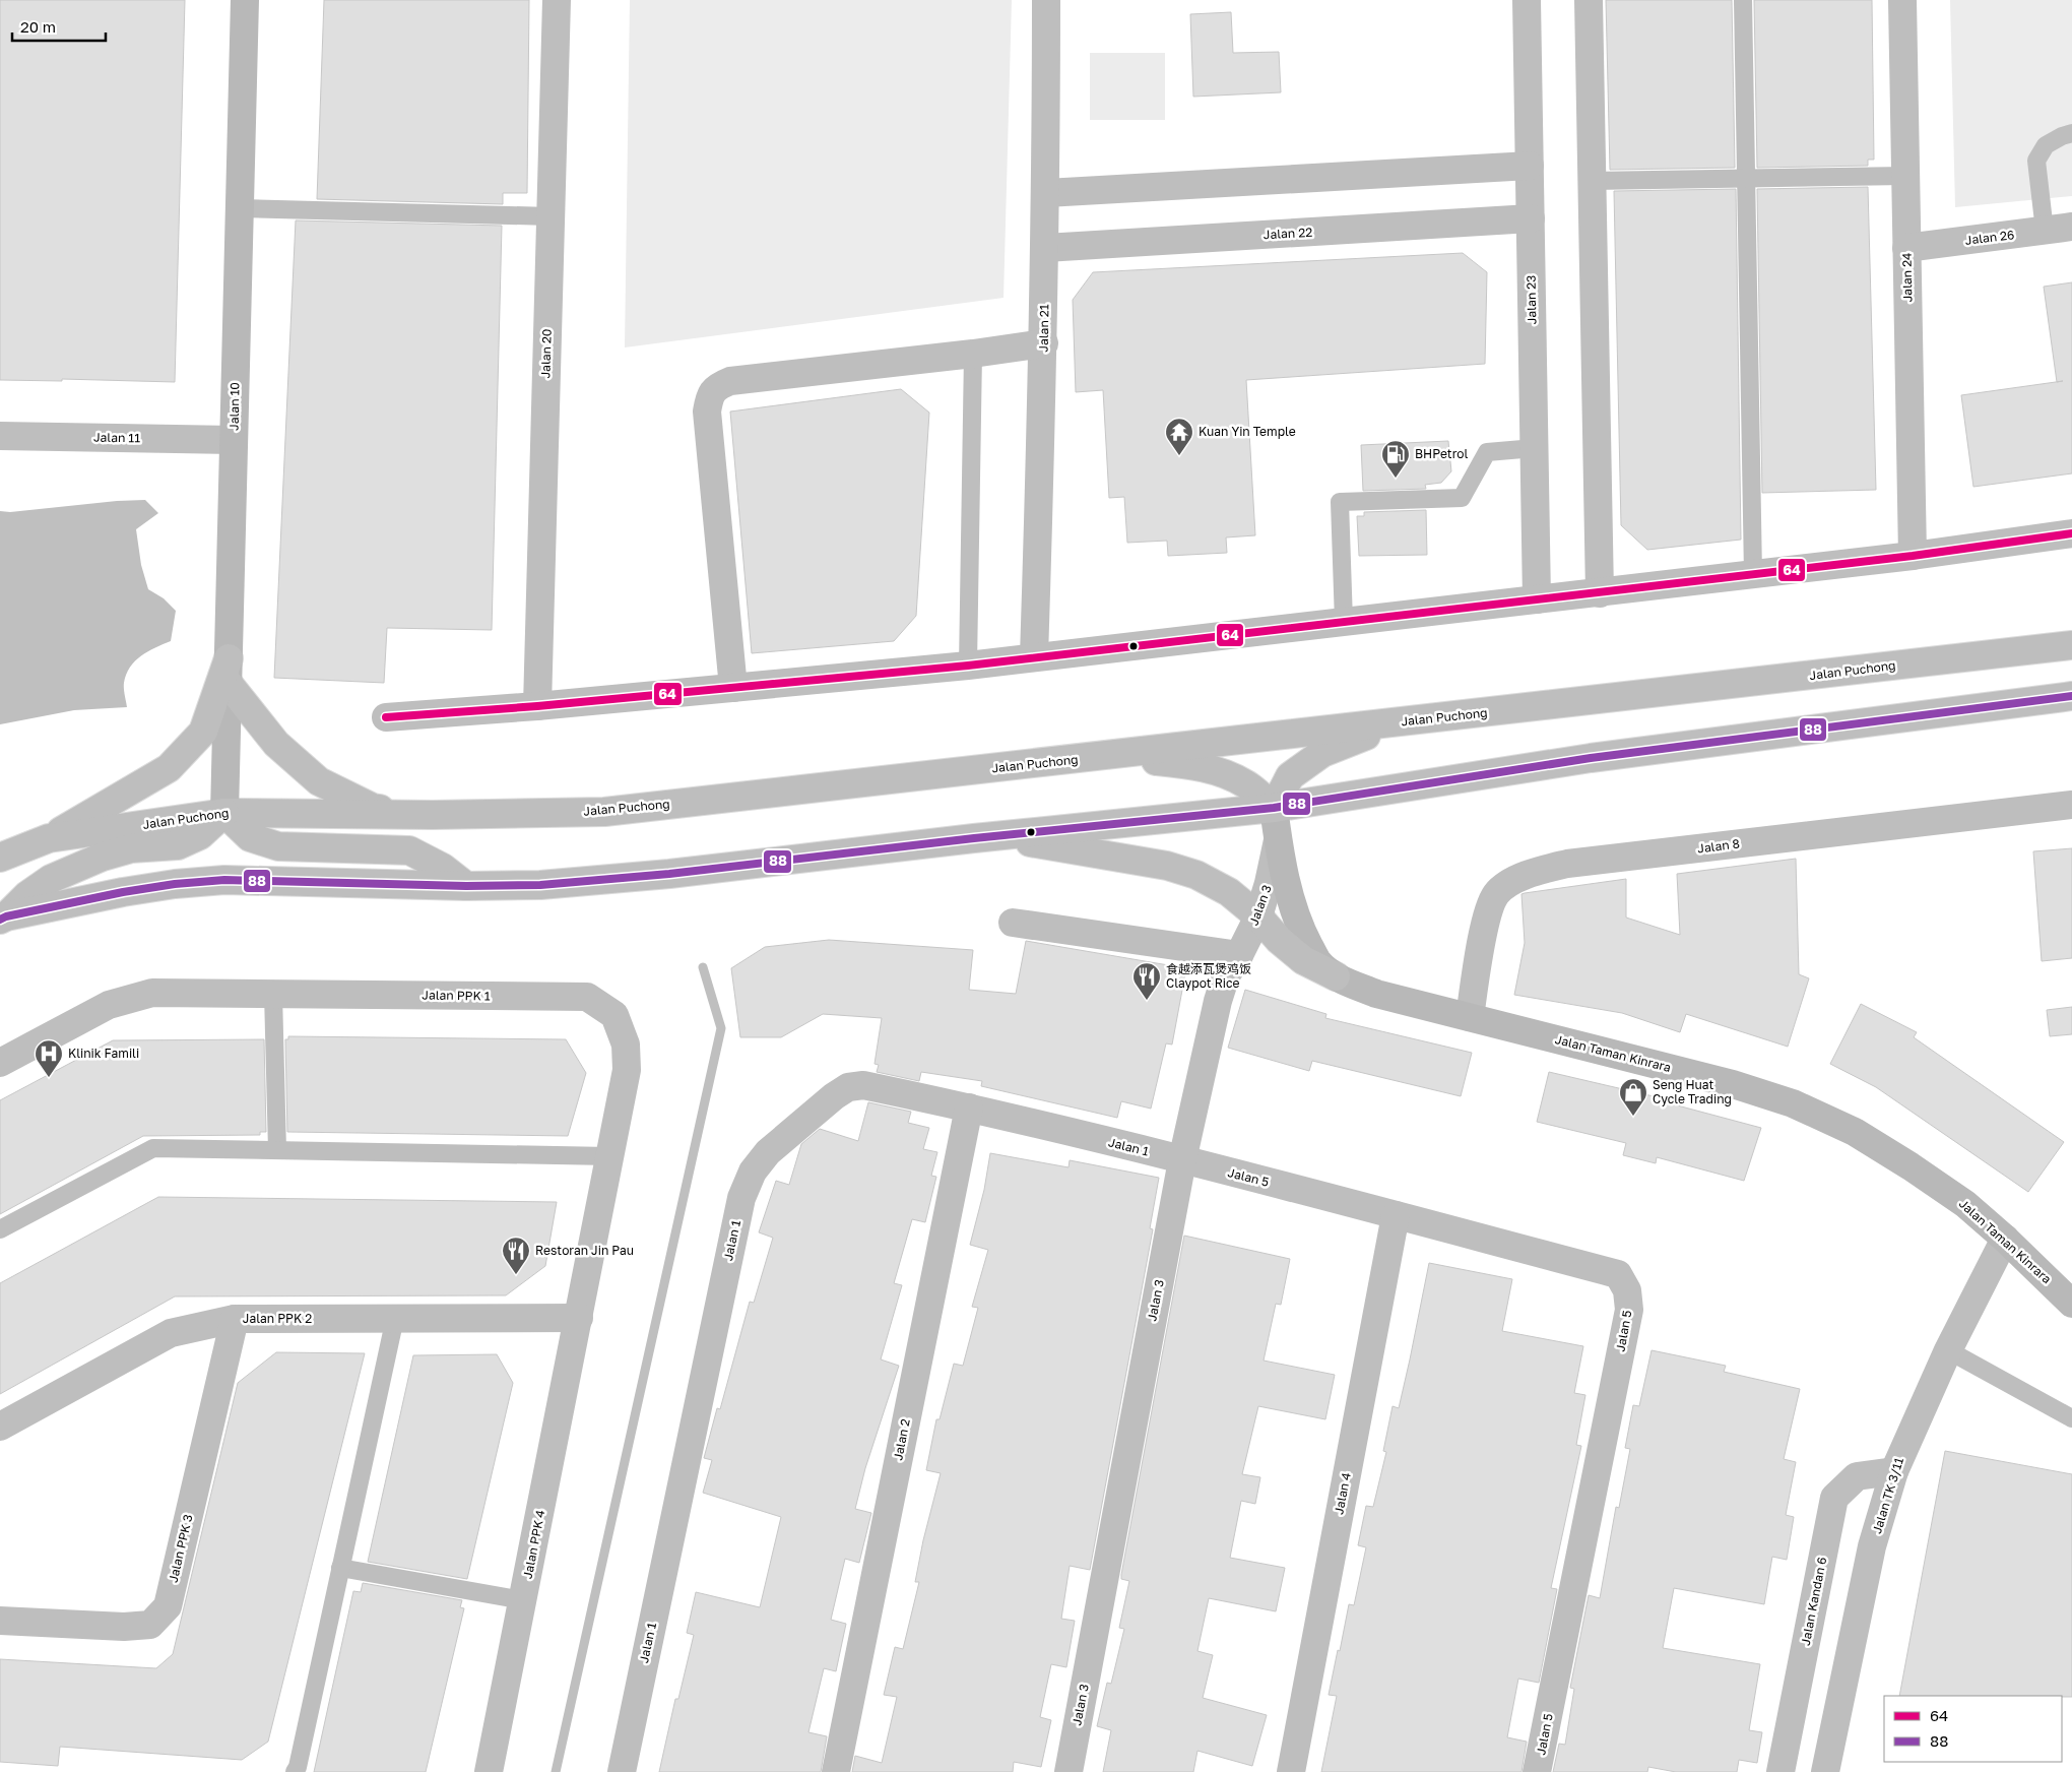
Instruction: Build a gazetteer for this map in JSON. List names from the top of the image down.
{
  "streets": {
    "street": [
      "Jalan 22",
      "Jalan 26",
      "Jalan 24",
      "Jalan 23",
      "Jalan 21",
      "Jalan 20",
      "Jalan 10",
      "Jalan 11",
      "Jalan Puchong",
      "Jalan 8",
      "Jalan 3",
      "Jalan PPK 1",
      "Jalan Taman Kinrara",
      "Jalan 1",
      "Jalan 5",
      "Jalan PPK 2",
      "Jalan 2",
      "Jalan 4",
      "Jalan TK 3/11",
      "Jalan PPK 4",
      "Jalan PPK 3",
      "Jalan Kandan 6"
    ]
  },
  "crossings": [
    ["Jalan 22", "Jalan 23"],
    ["Jalan 22", "Jalan 21"],
    ["Jalan 26", "Jalan 24"],
    ["Jalan 10", "Jalan 11"],
    ["Jalan 10", "Jalan Puchong"],
    ["Jalan 8", "Jalan Taman Kinrara"],
    ["Jalan 3", "Jalan Taman Kinrara"],
    ["Jalan 3", "Jalan 1"],
    ["Jalan 3", "Jalan 5"],
    ["Jalan PPK 1", "Jalan PPK 2"],
    ["Jalan PPK 1", "Jalan PPK 4"],
    ["Jalan Taman Kinrara", "Jalan TK 3/11"],
    ["Jalan 1", "Jalan 5"],
    ["Jalan 1", "Jalan 2"],
    ["Jalan 5", "Jalan 4"],
    ["Jalan PPK 2", "Jalan PPK 4"],
    ["Jalan PPK 2", "Jalan PPK 3"],
    ["Jalan TK 3/11", "Jalan Kandan 6"]
  ],
  "places": {
    "temple": ["Kuan Yin Temple"],
    "fuel station": ["BHPetrol"],
    "restaurant": ["食越添瓦煲鸡饭 Claypot Rice", "Restoran Jin Pau"],
    "hospital": ["Klinik Famili"],
    "shop": ["Seng Huat Cycle Trading"]
  },
  "lines": ["transit line 64", "transit line 88"],
  "legend": ["64", "88"],
  "scale_bar": "20 m"
}
